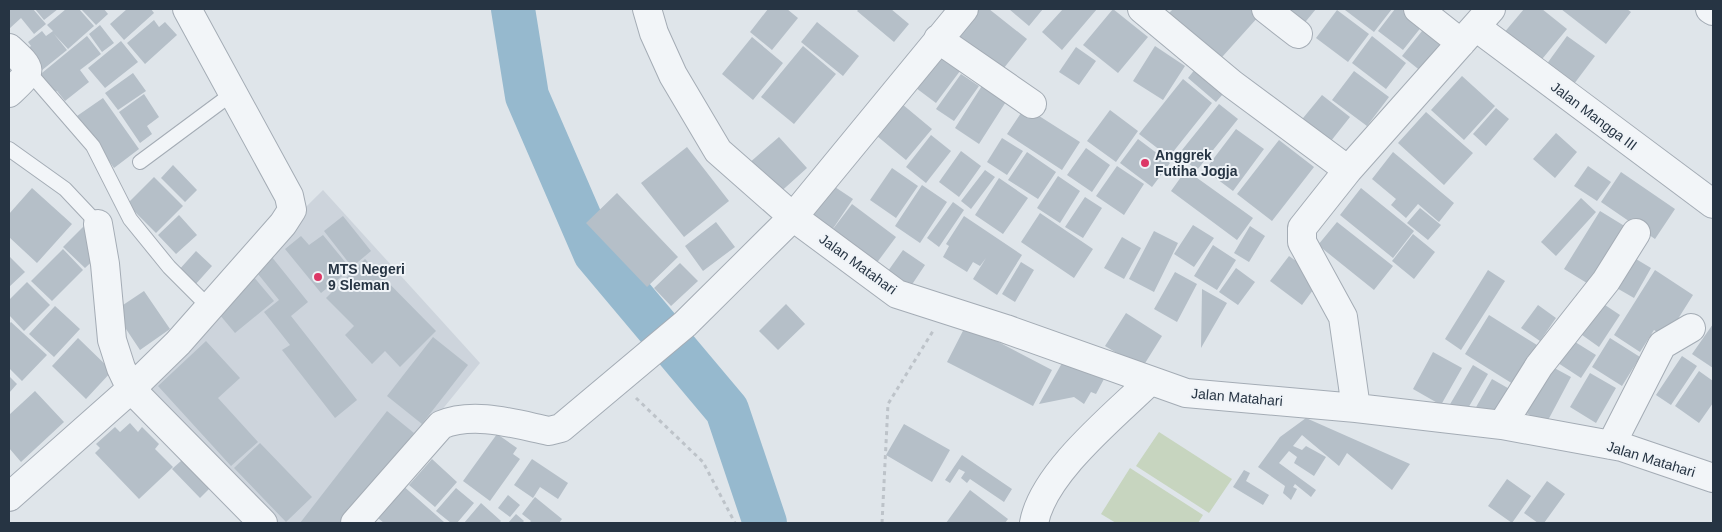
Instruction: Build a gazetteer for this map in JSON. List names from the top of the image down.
{
  "streets": {
    "street": ["Jalan Mangga III", "Jalan Matahari"]
  },
  "places": ["Anggrek Futiha Jogja", "MTS Negeri 9 Sleman"]
}
